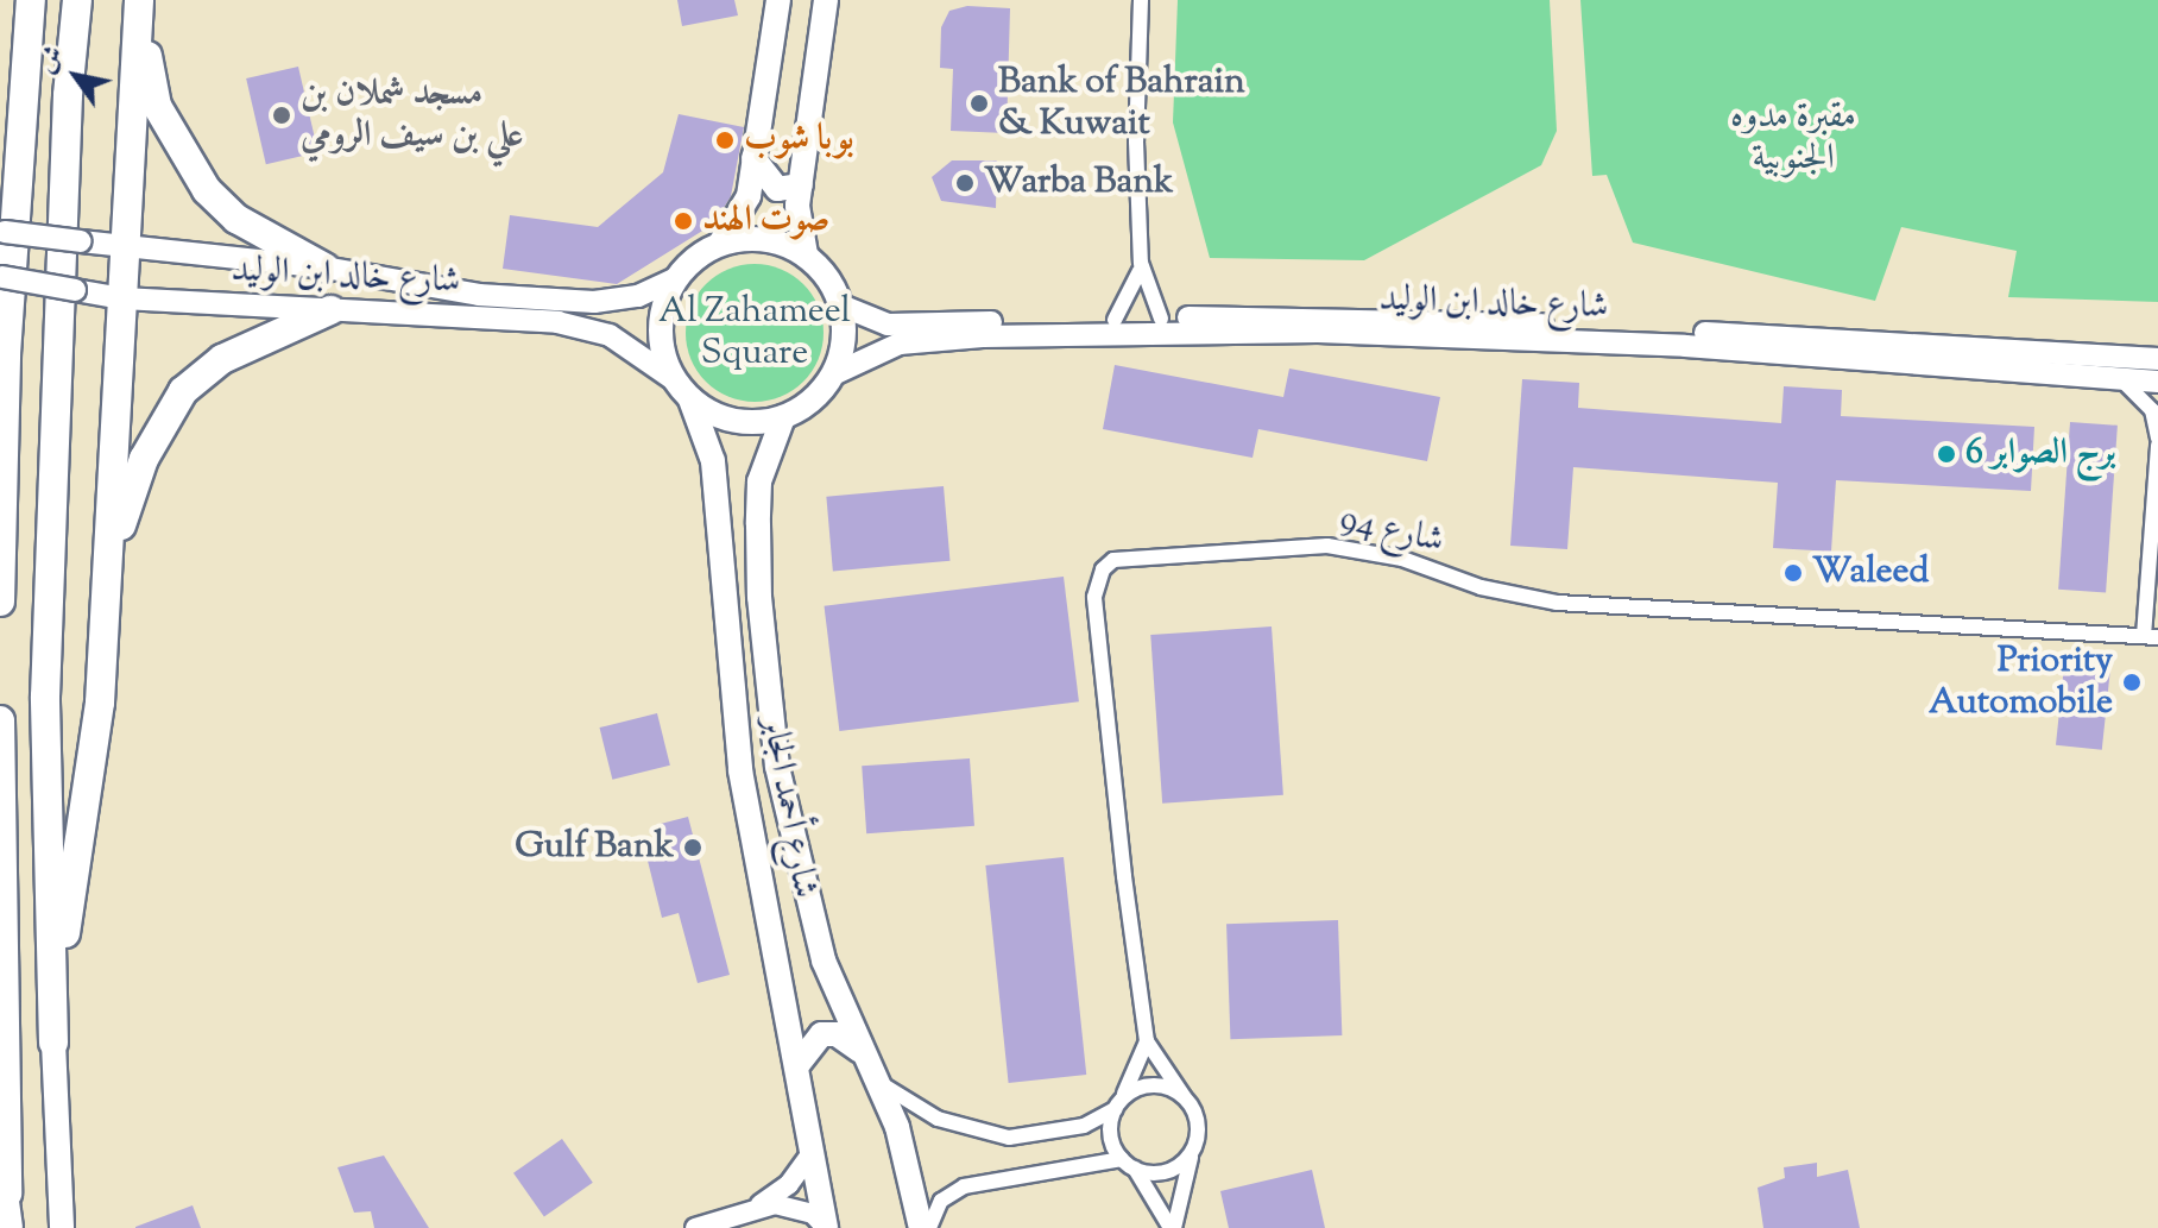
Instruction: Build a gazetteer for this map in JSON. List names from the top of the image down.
{
  "streets": {
    "main road": ["شارع خالد ابن الوليد", "شارع أحمد الجابر"],
    "street": ["شارع 94"]
  },
  "crossings": [
    ["شارع خالد ابن الوليد", "شارع 94"],
    ["شارع خالد ابن الوليد", "شارع أحمد الجابر"]
  ],
  "parks": ["مقبرة مدوه الجنوبية", "Al Zahameel Square"],
  "places": [
    "Bank of Bahrain & Kuwait",
    "مسجد شملان بن علي بن سيف الرومي",
    "بوبا شوب",
    "Warba Bank",
    "صوت الهند",
    "برج الصوابر 6",
    "Waleed",
    "Priority Automobile",
    "Gulf Bank"
  ],
  "north": "top left"
}
